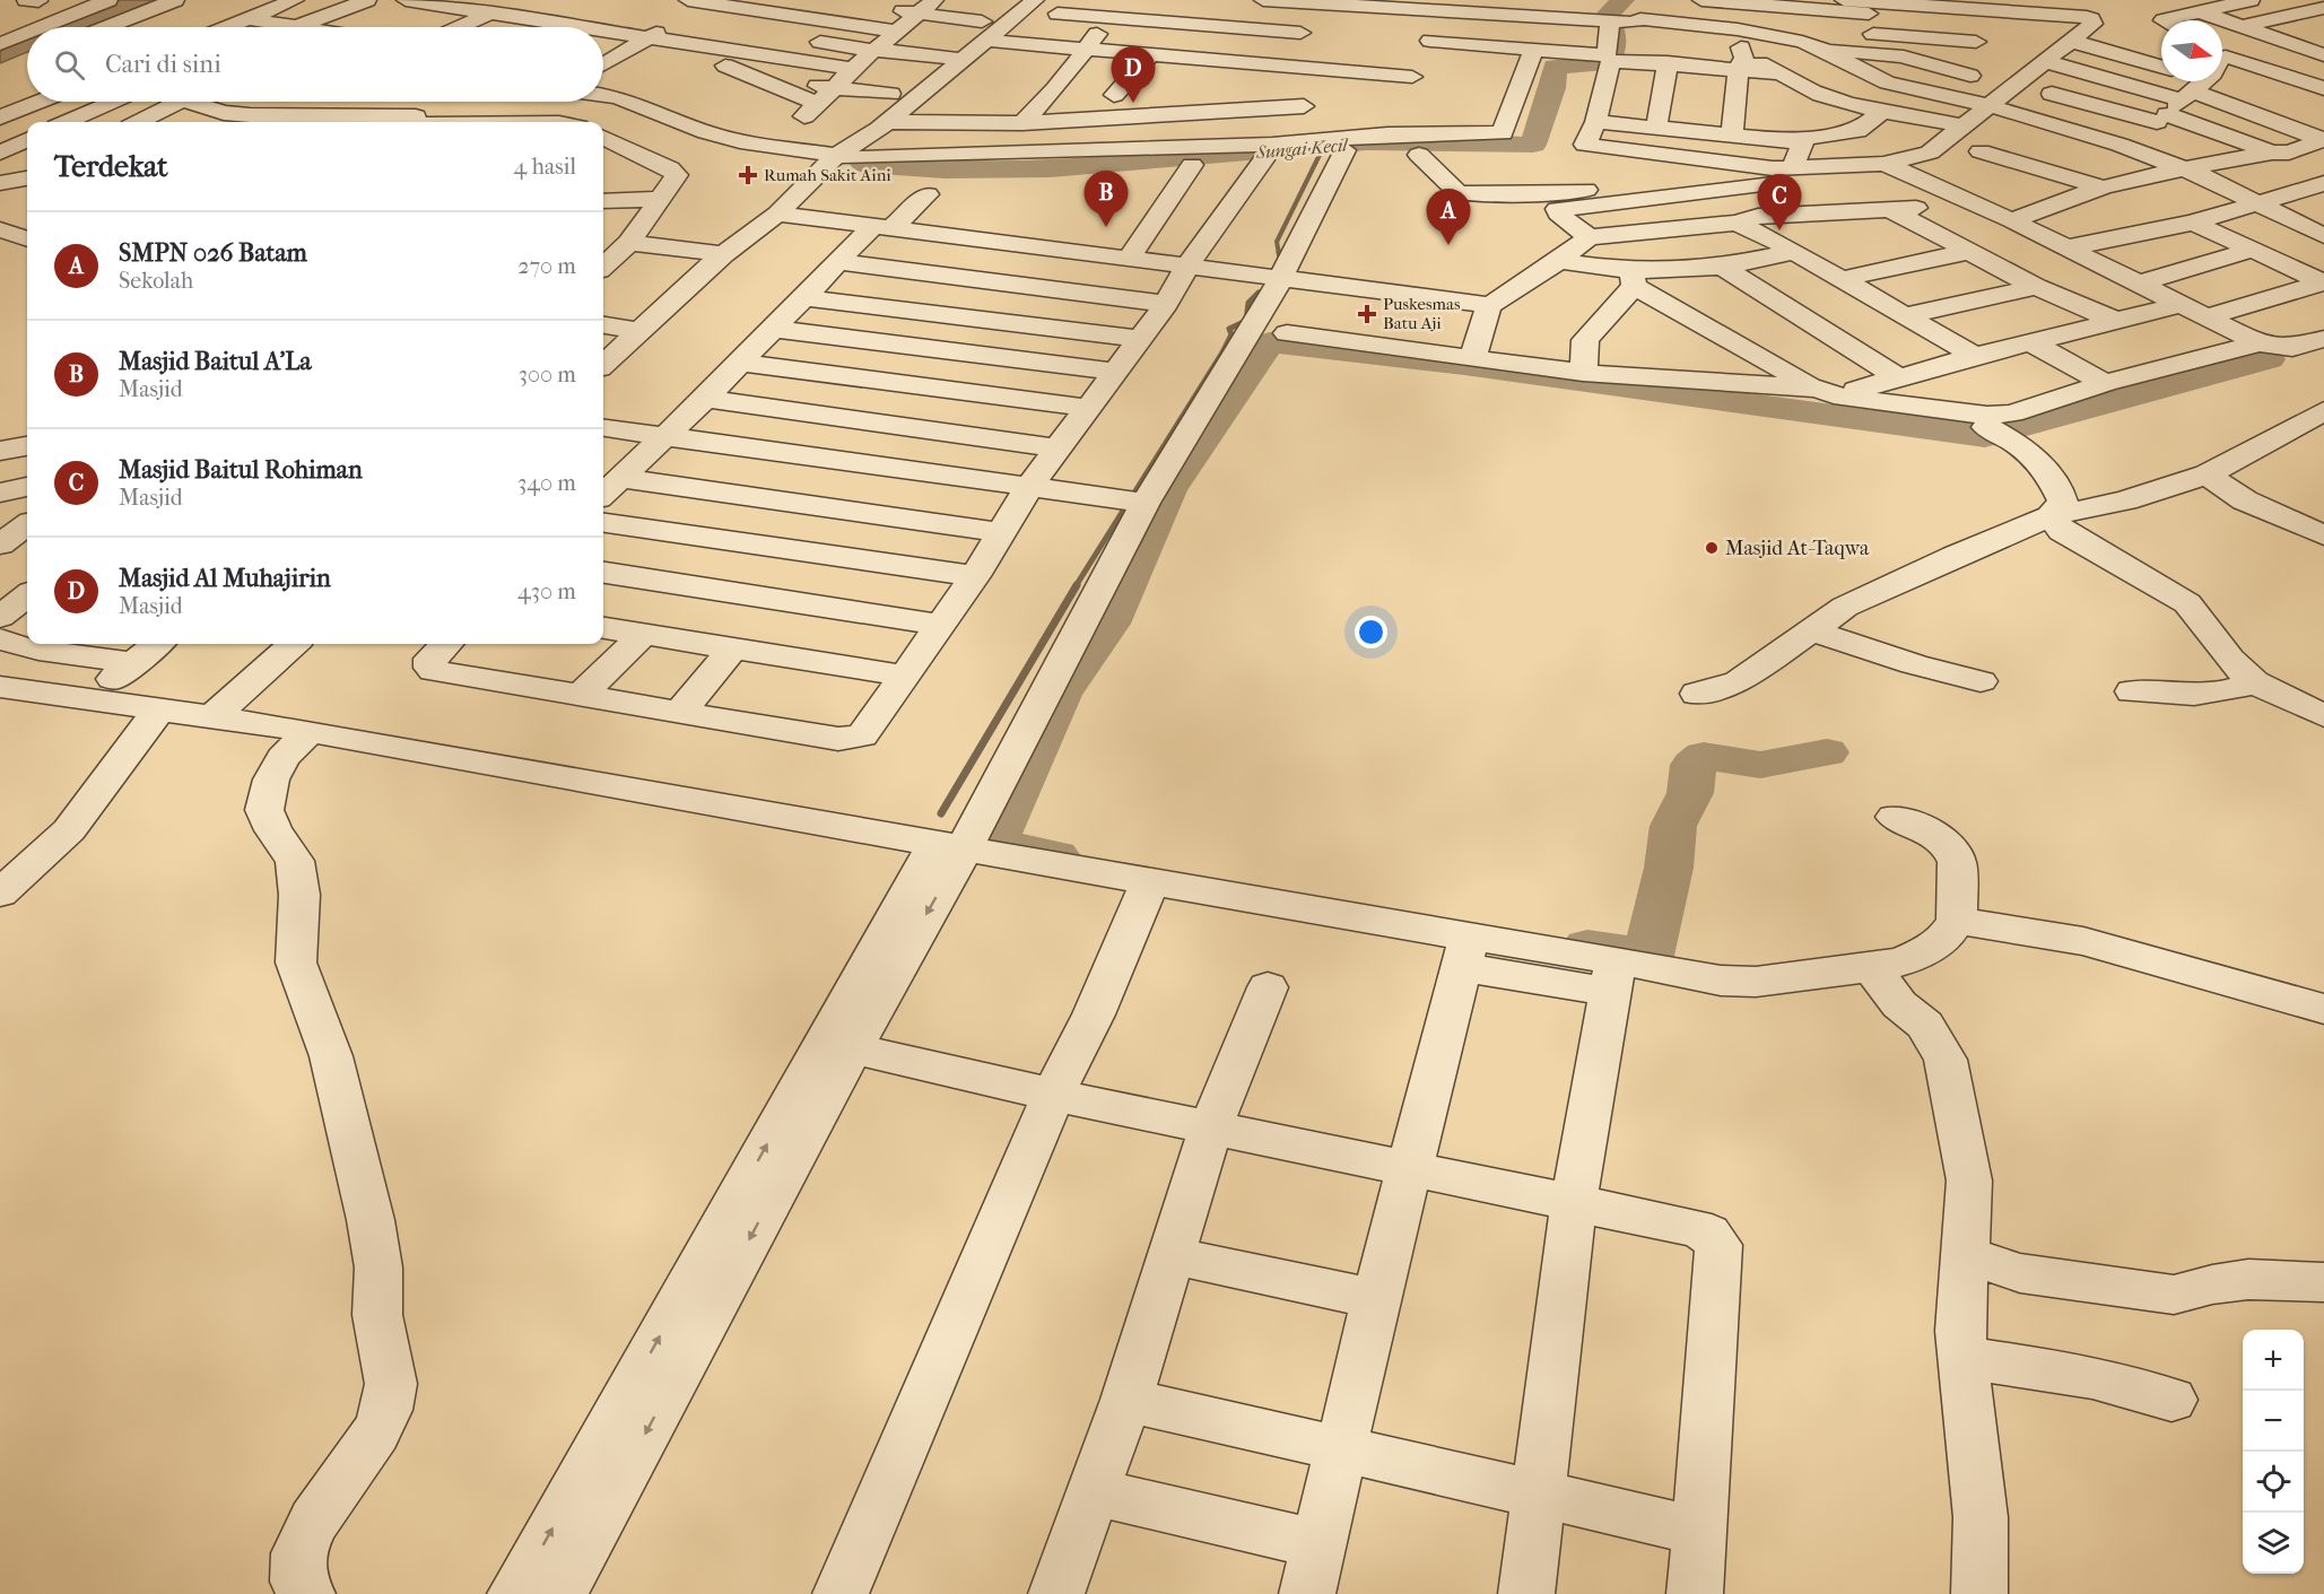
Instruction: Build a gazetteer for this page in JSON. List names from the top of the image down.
{
  "water": ["Sungai Kecil"],
  "places": {
    "health": ["Rumah Sakit Aini", "Puskesmas Batu Aji"],
    "other": ["Masjid At-Taqwa"]
  },
  "north": "right",
  "page": {
    "search": "Cari di sini",
    "pins": [
      "D",
      "B",
      "C",
      "A"
    ],
    "heading": ["Terdekat", "4 hasil"],
    "list": [
      {
        "mark": "A",
        "name": "SMPN 026 Batam",
        "note": "Sekolah",
        "value": "270 m"
      },
      {
        "mark": "B",
        "name": "Masjid Baitul A'La",
        "note": "Masjid",
        "value": "300 m"
      },
      {
        "mark": "C",
        "name": "Masjid Baitul Rohiman",
        "note": "Masjid",
        "value": "340 m"
      },
      {
        "mark": "D",
        "name": "Masjid Al Muhajirin",
        "note": "Masjid",
        "value": "430 m"
      }
    ],
    "map_buttons": ["+", "−"]
  }
}
